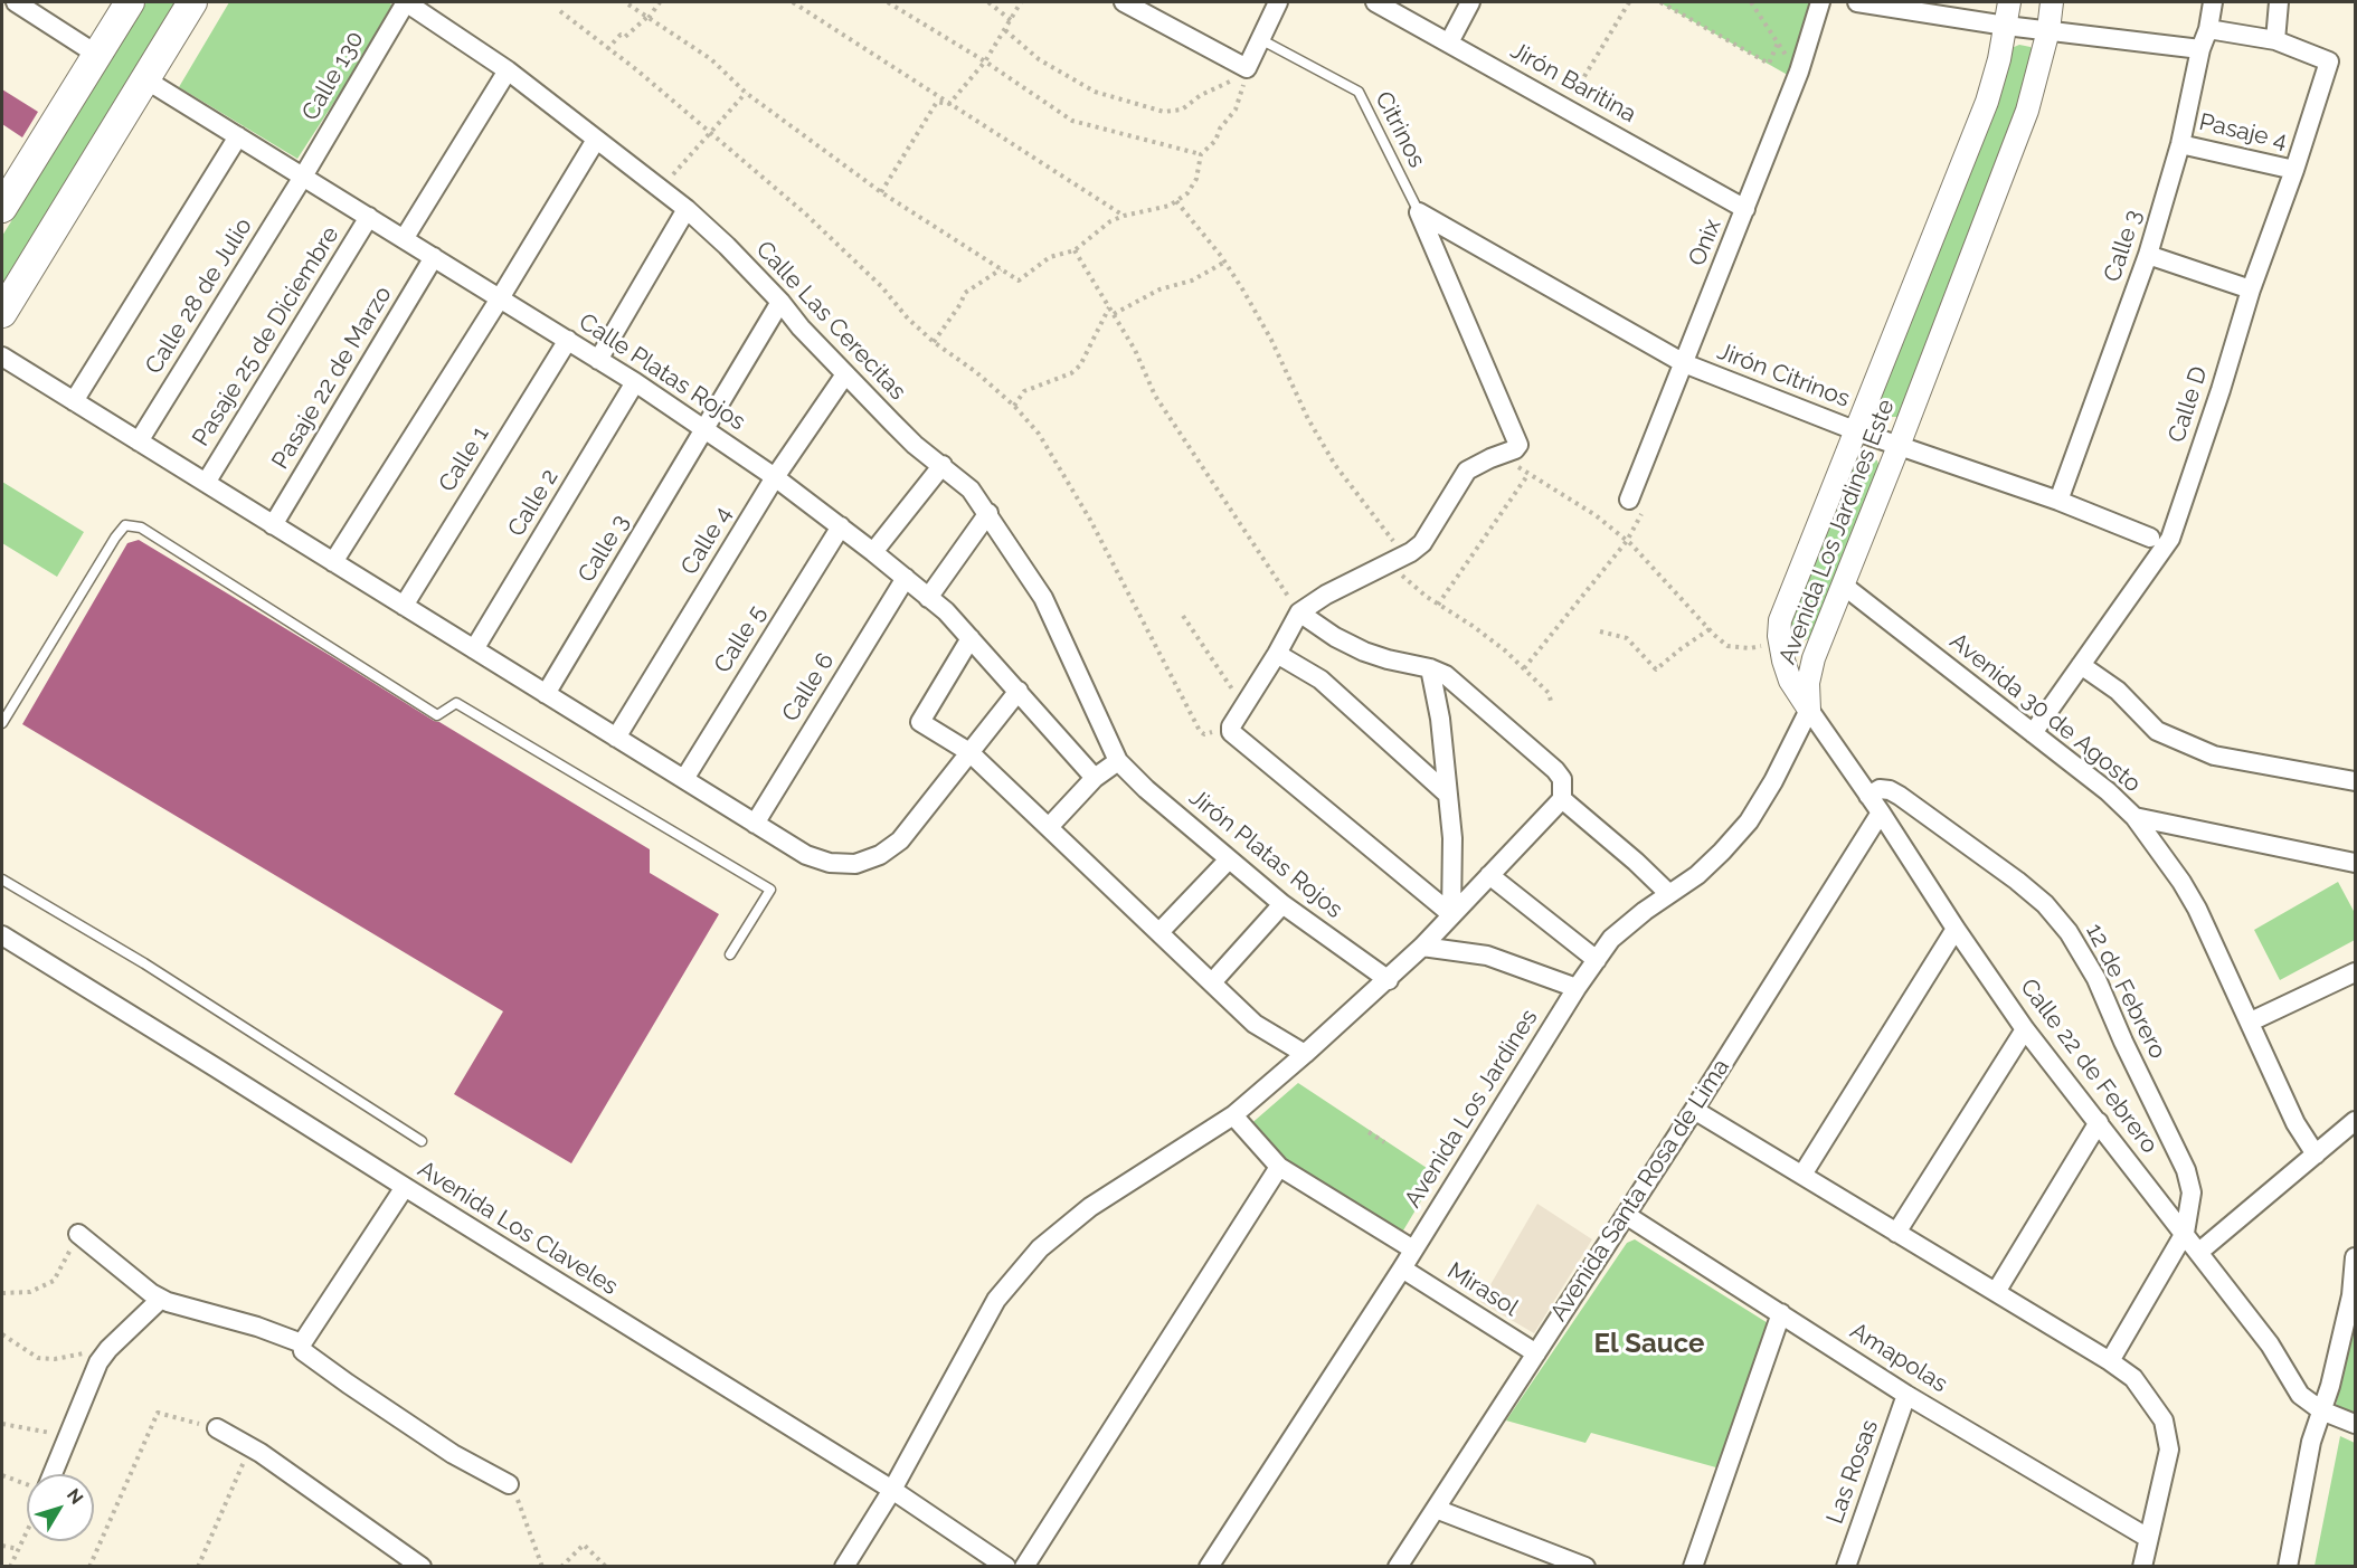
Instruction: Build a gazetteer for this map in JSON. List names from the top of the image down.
{
  "streets": {
    "street": [
      "Calle 130",
      "Jirón Baritina",
      "Pasaje 4",
      "Onix",
      "Calle 3",
      "Calle 28 de Julio",
      "Calle Las Cerecitas",
      "Pasaje 25 de Diciembre",
      "Calle Platas Rojos",
      "Jirón Citrinos",
      "Pasaje 22 de Marzo",
      "Calle D",
      "Calle 1",
      "Calle 2",
      "Avenida Los Jardines Este",
      "Calle 4",
      "Calle 5",
      "Calle 6",
      "Avenida 30 de Agosto",
      "Jirón Platas Rojos",
      "12 de Febrero",
      "Calle 22 de Febrero",
      "Avenida Los Jardines",
      "Avenida Santa Rosa de Lima",
      "Avenida Los Claveles",
      "Mirasol",
      "Amapolas",
      "Las Rosas"
    ],
    "lane": ["Citrinos"]
  },
  "crossings": [
    ["Calle 130", "Calle 28 de Julio"],
    ["Calle 130", "Calle Las Cerecitas"],
    ["Calle 130", "Calle Platas Rojos"],
    ["Jirón Baritina", "Onix"],
    ["Citrinos", "Jirón Citrinos"],
    ["Pasaje 4", "Calle 3"],
    ["Pasaje 4", "Calle D"],
    ["Onix", "Jirón Citrinos"],
    ["Calle 3", "Calle Las Cerecitas"],
    ["Calle 3", "Calle Platas Rojos"],
    ["Calle 3", "Jirón Citrinos"],
    ["Calle 28 de Julio", "Calle Platas Rojos"],
    ["Calle Las Cerecitas", "Calle 4"],
    ["Calle Las Cerecitas", "Jirón Platas Rojos"],
    ["Pasaje 25 de Diciembre", "Calle Platas Rojos"],
    ["Calle Platas Rojos", "Pasaje 22 de Marzo"],
    ["Calle Platas Rojos", "Calle 1"],
    ["Calle Platas Rojos", "Calle 2"],
    ["Calle Platas Rojos", "Calle 4"],
    ["Calle Platas Rojos", "Calle 5"],
    ["Calle Platas Rojos", "Calle 6"],
    ["Jirón Citrinos", "Avenida Los Jardines Este"],
    ["Calle D", "Avenida 30 de Agosto"],
    ["Avenida Los Jardines Este", "Avenida 30 de Agosto"],
    ["Avenida Los Jardines Este", "Calle 22 de Febrero"],
    ["Avenida Los Jardines Este", "Avenida Los Jardines"],
    ["12 de Febrero", "Calle 22 de Febrero"],
    ["Calle 22 de Febrero", "Avenida Los Jardines"],
    ["Calle 22 de Febrero", "Avenida Santa Rosa de Lima"],
    ["Avenida Los Jardines", "Mirasol"],
    ["Avenida Santa Rosa de Lima", "Mirasol"],
    ["Avenida Santa Rosa de Lima", "Amapolas"],
    ["Amapolas", "Las Rosas"]
  ],
  "districts": ["El Sauce"],
  "north": "top right"
}
